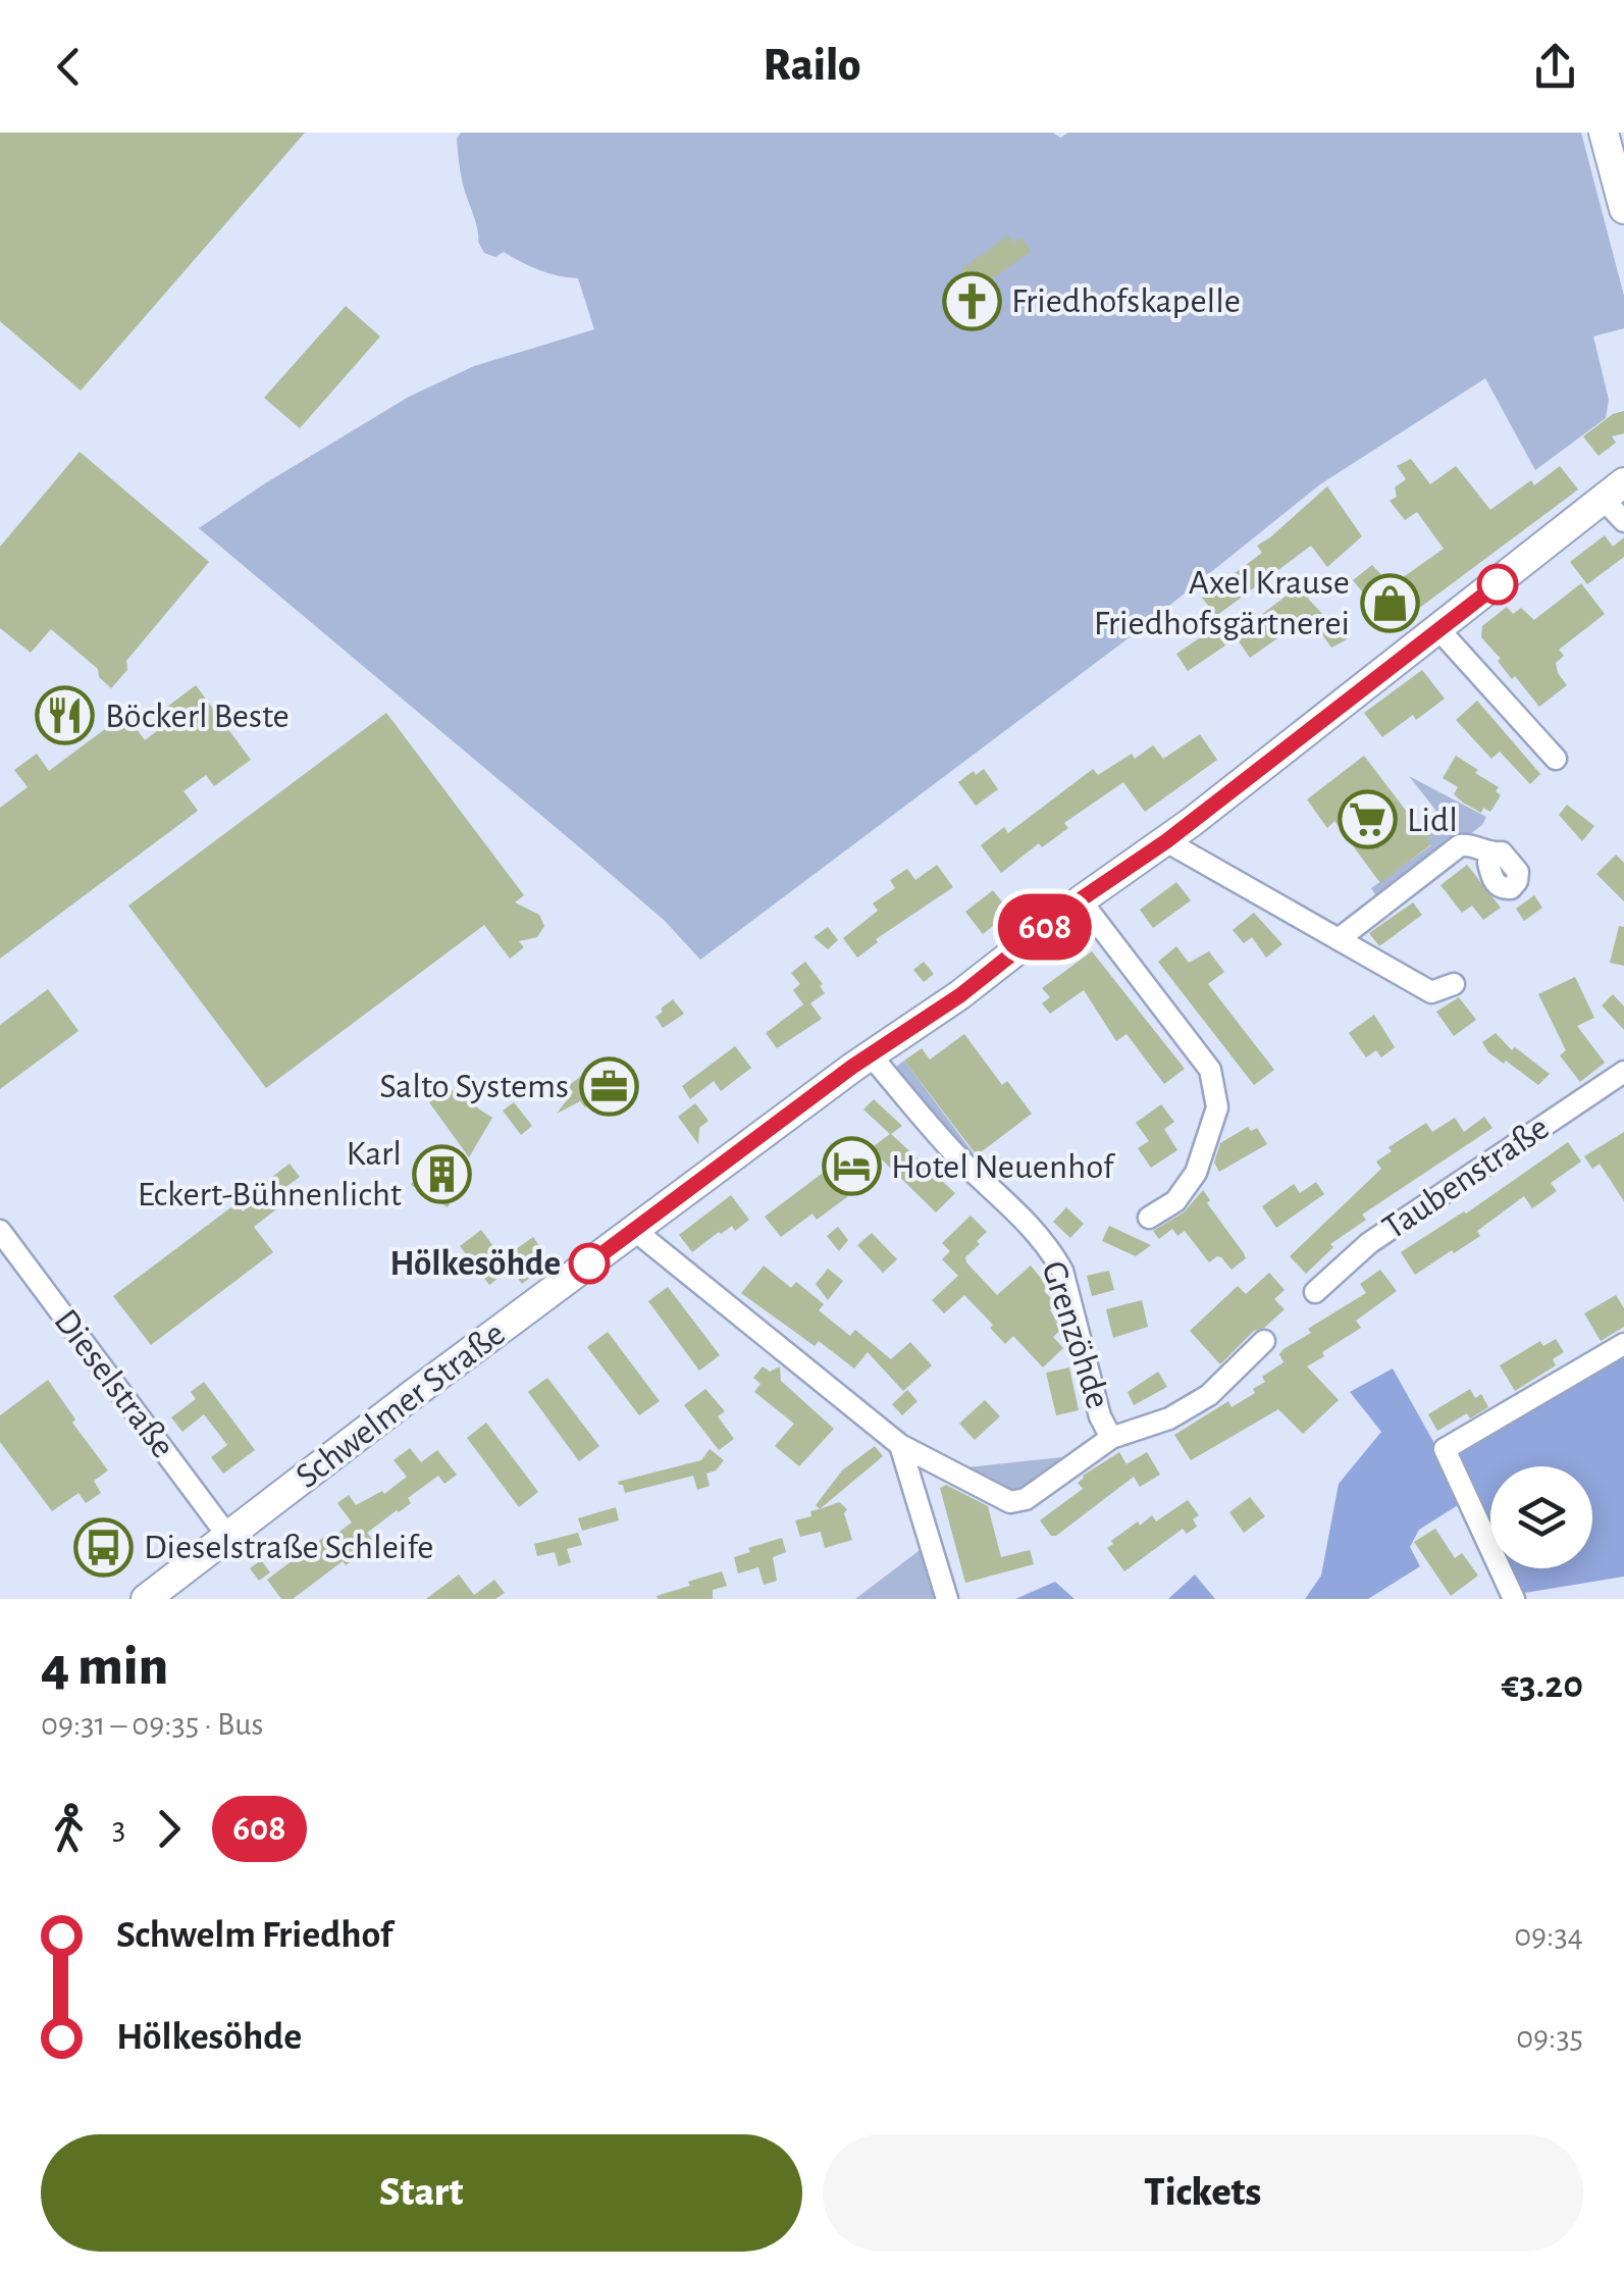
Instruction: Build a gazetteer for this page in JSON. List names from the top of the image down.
{
  "streets": {
    "main road": ["Schwelmer Straße"],
    "street": ["Taubenstraße", "Grenzöhde", "Dieselstraße"]
  },
  "crossings": [
    ["Grenzöhde", "Schwelmer Straße"],
    ["Dieselstraße", "Schwelmer Straße"]
  ],
  "places": {
    "church": ["Friedhofskapelle"],
    "shop": ["Axel Krause Friedhofsgärtnerei"],
    "restaurant": ["Böckerl Beste"],
    "supermarket": ["Lidl"],
    "office": ["Salto Systems"],
    "hotel": ["Hotel Neuenhof"],
    "building": ["Karl Eckert-Bühnenlicht"],
    "other": ["Hölkesöhde"],
    "bus stop": ["Dieselstraße Schleife"]
  },
  "lines": ["bus line 608"],
  "page": {
    "header": "Railo",
    "on_map": "608",
    "heading": ["4 min", "09:31 – 09:35 · Bus", "€3.20"],
    "legs": ["3", "608"],
    "list": [
      {
        "name": "Schwelm Friedhof",
        "value": "09:34"
      },
      {
        "name": "Hölkesöhde",
        "value": "09:35"
      }
    ],
    "buttons": ["Start", "Tickets"]
  }
}
